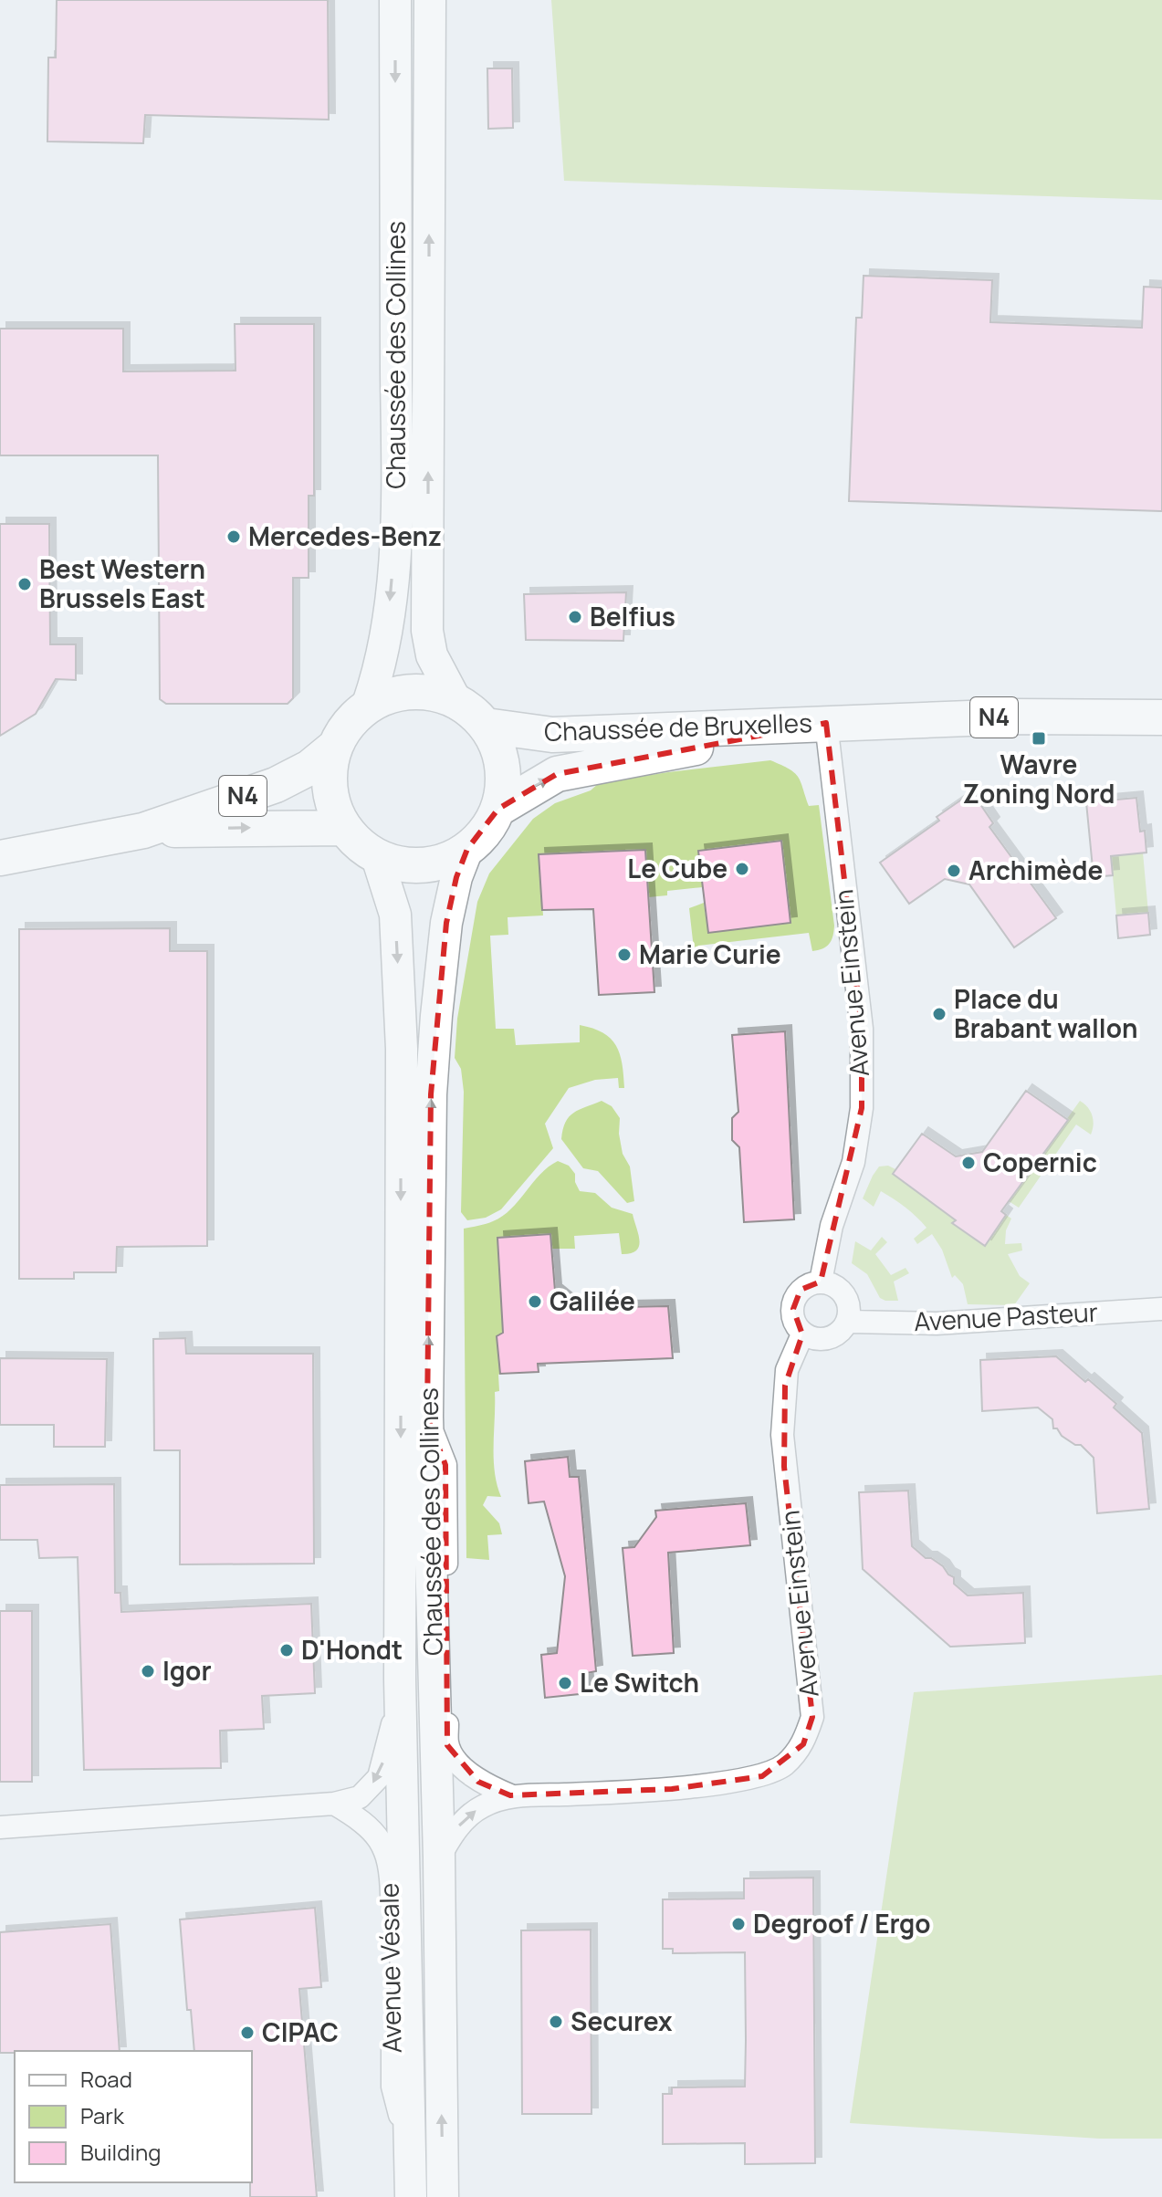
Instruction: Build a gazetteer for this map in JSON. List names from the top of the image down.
{
  "streets": {
    "main road": ["Chaussée des Collines", "N4", "Chaussée de Bruxelles"],
    "street": ["Avenue Einstein", "Avenue Pasteur", "Avenue Vésale"]
  },
  "crossings": [
    ["Chaussée des Collines", "Chaussée de Bruxelles"],
    ["Chaussée des Collines", "Avenue Einstein"],
    ["Chaussée des Collines", "Avenue Vésale"],
    ["Chaussée de Bruxelles", "Avenue Einstein"],
    ["Avenue Einstein", "Avenue Pasteur"]
  ],
  "places": {
    "other": [
      "Mercedes-Benz",
      "Best Western Brussels East",
      "Belfius",
      "Le Cube",
      "Archimède",
      "Marie Curie",
      "Place du Brabant wallon",
      "Copernic",
      "Galilée",
      "D'Hondt",
      "Igor",
      "Le Switch",
      "Degroof / Ergo",
      "Securex",
      "CIPAC"
    ],
    "transit": ["Wavre Zoning Nord"]
  },
  "legend": ["Road", "Park", "Building"]
}
